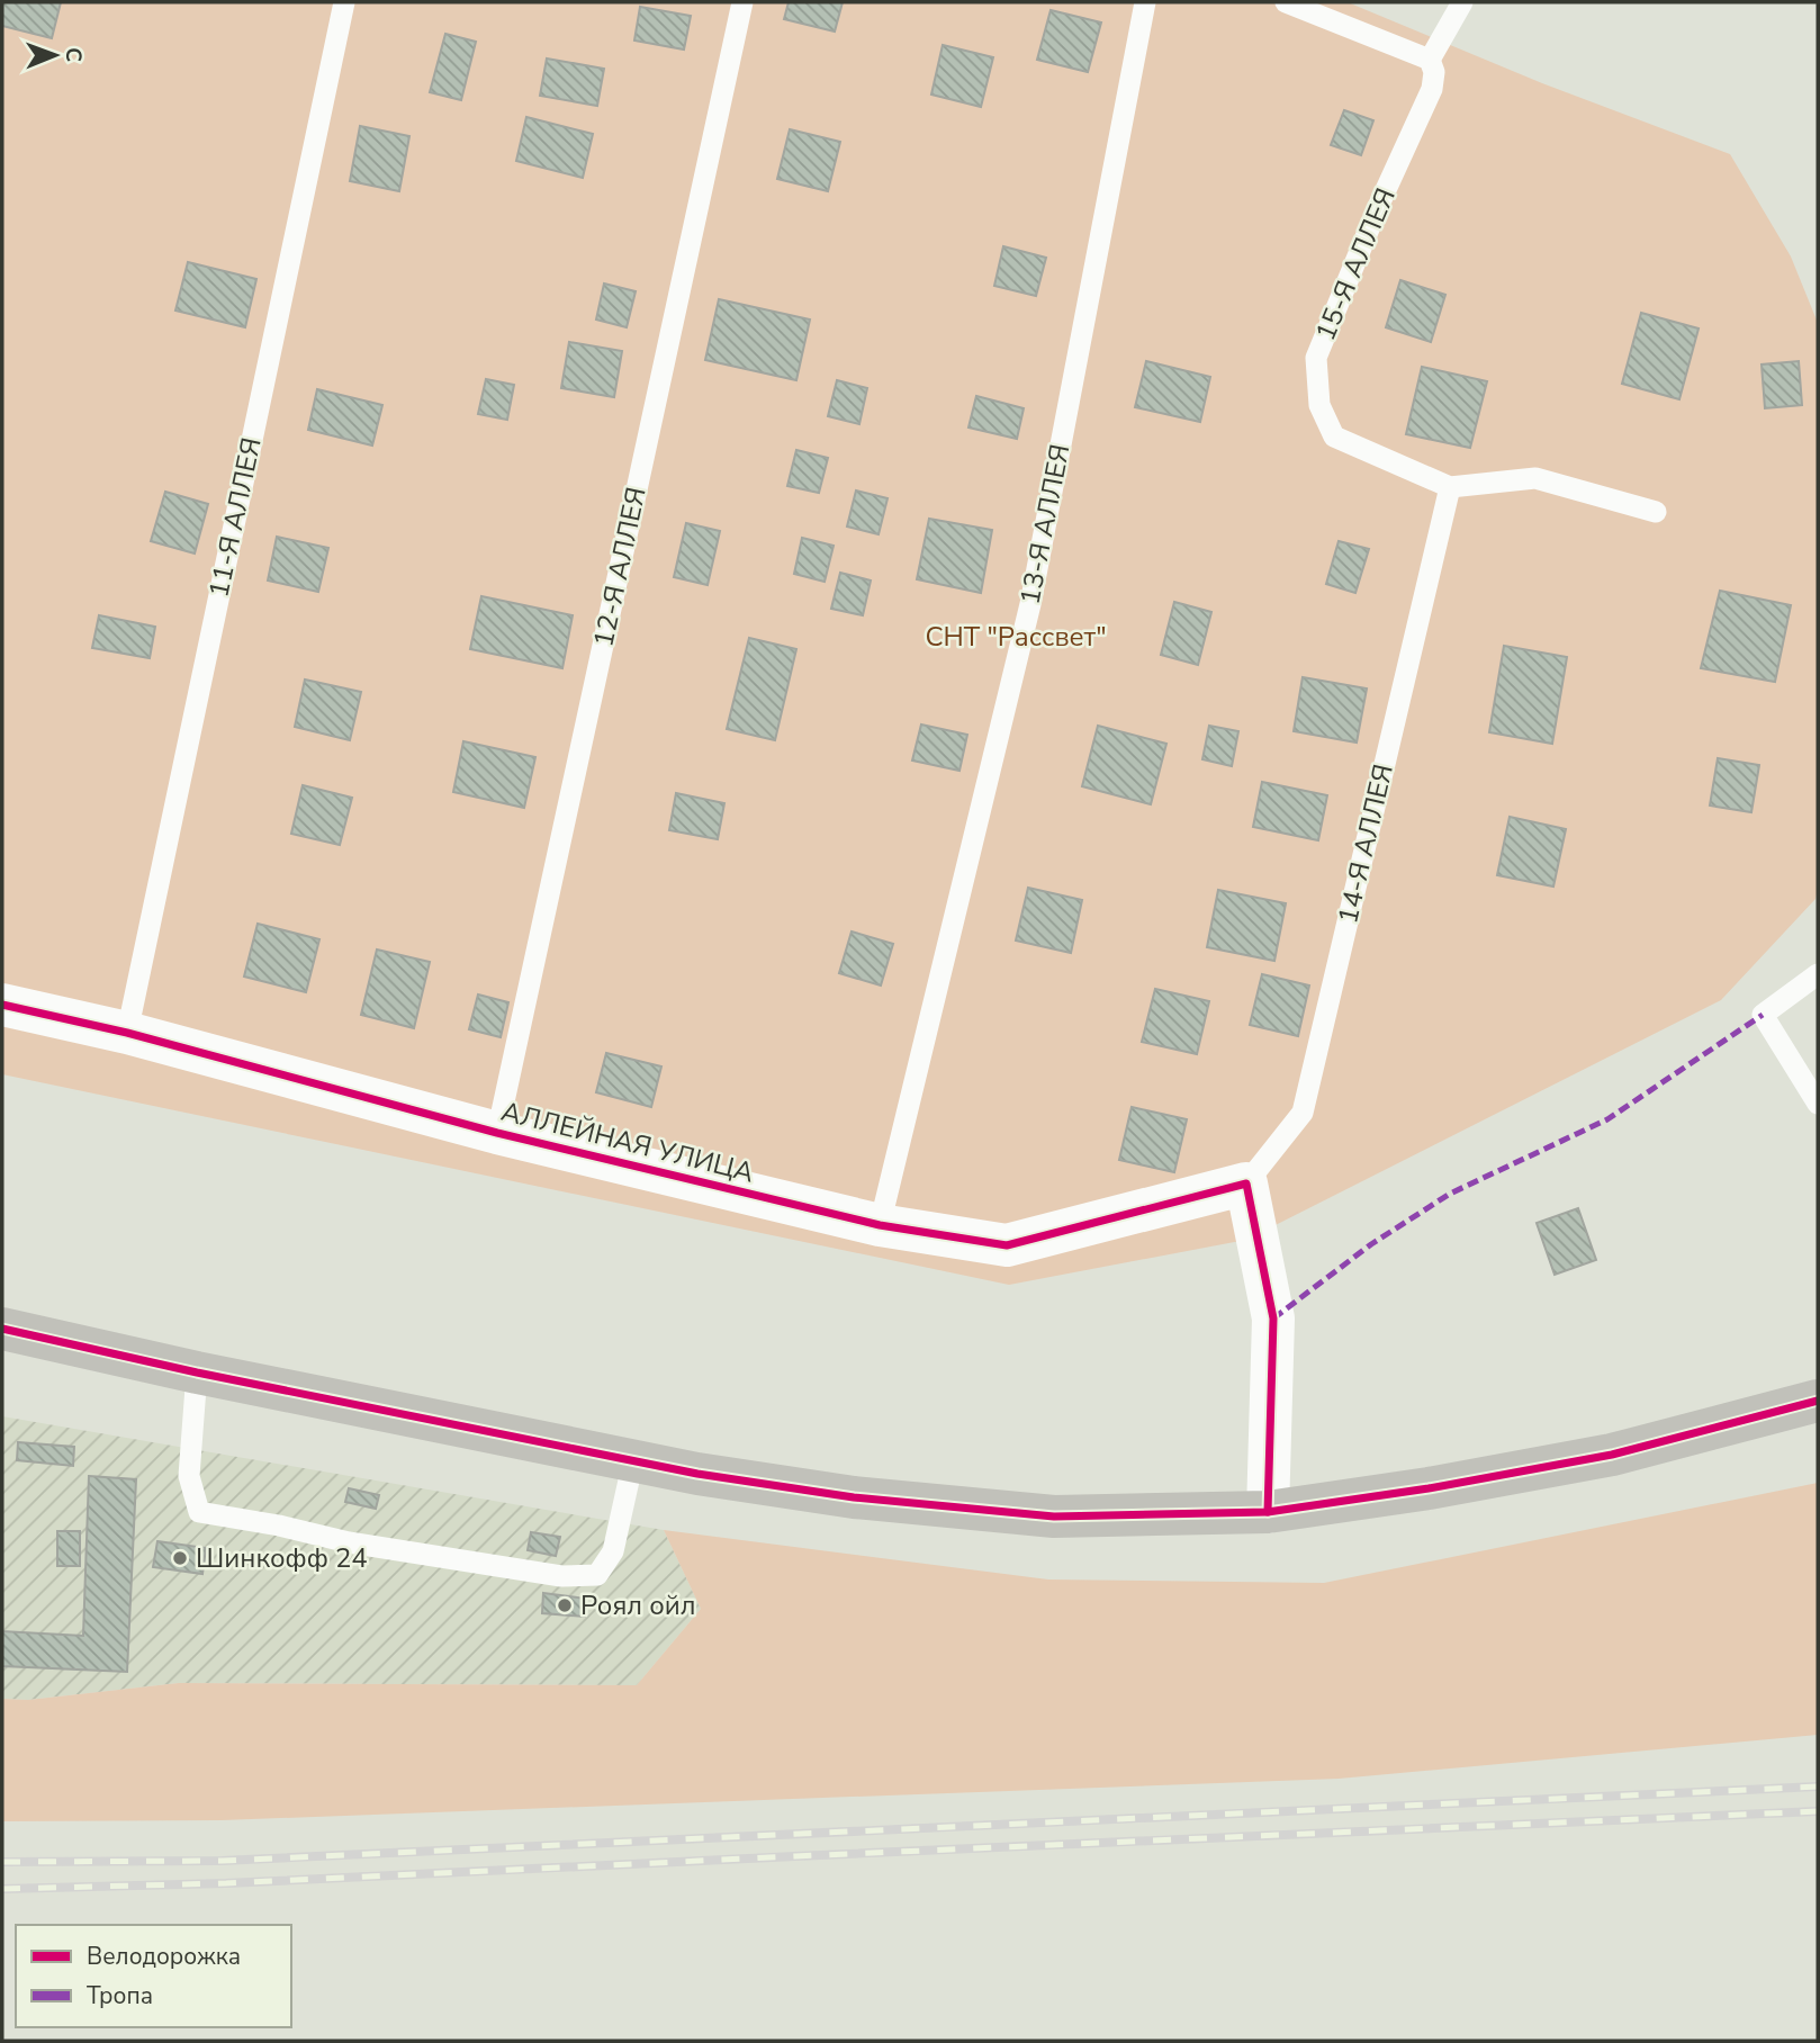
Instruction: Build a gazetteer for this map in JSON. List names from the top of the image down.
{
  "streets": {
    "street": ["АЛЛЕЙНАЯ УЛИЦА"],
    "lane": [
      "15-Я АЛЛЕЯ",
      "11-Я АЛЛЕЯ",
      "13-Я АЛЛЕЯ",
      "12-Я АЛЛЕЯ",
      "14-Я АЛЛЕЯ"
    ]
  },
  "crossings": [
    ["15-Я АЛЛЕЯ", "14-Я АЛЛЕЯ"],
    ["11-Я АЛЛЕЯ", "АЛЛЕЙНАЯ УЛИЦА"],
    ["13-Я АЛЛЕЯ", "АЛЛЕЙНАЯ УЛИЦА"],
    ["12-Я АЛЛЕЯ", "АЛЛЕЙНАЯ УЛИЦА"],
    ["14-Я АЛЛЕЯ", "АЛЛЕЙНАЯ УЛИЦА"]
  ],
  "parks": ["СНТ \"Рассвет\""],
  "places": ["Шинкофф 24", "Роял ойл"],
  "legend": ["Велодорожка", "Тропа"],
  "north": "right"
}
